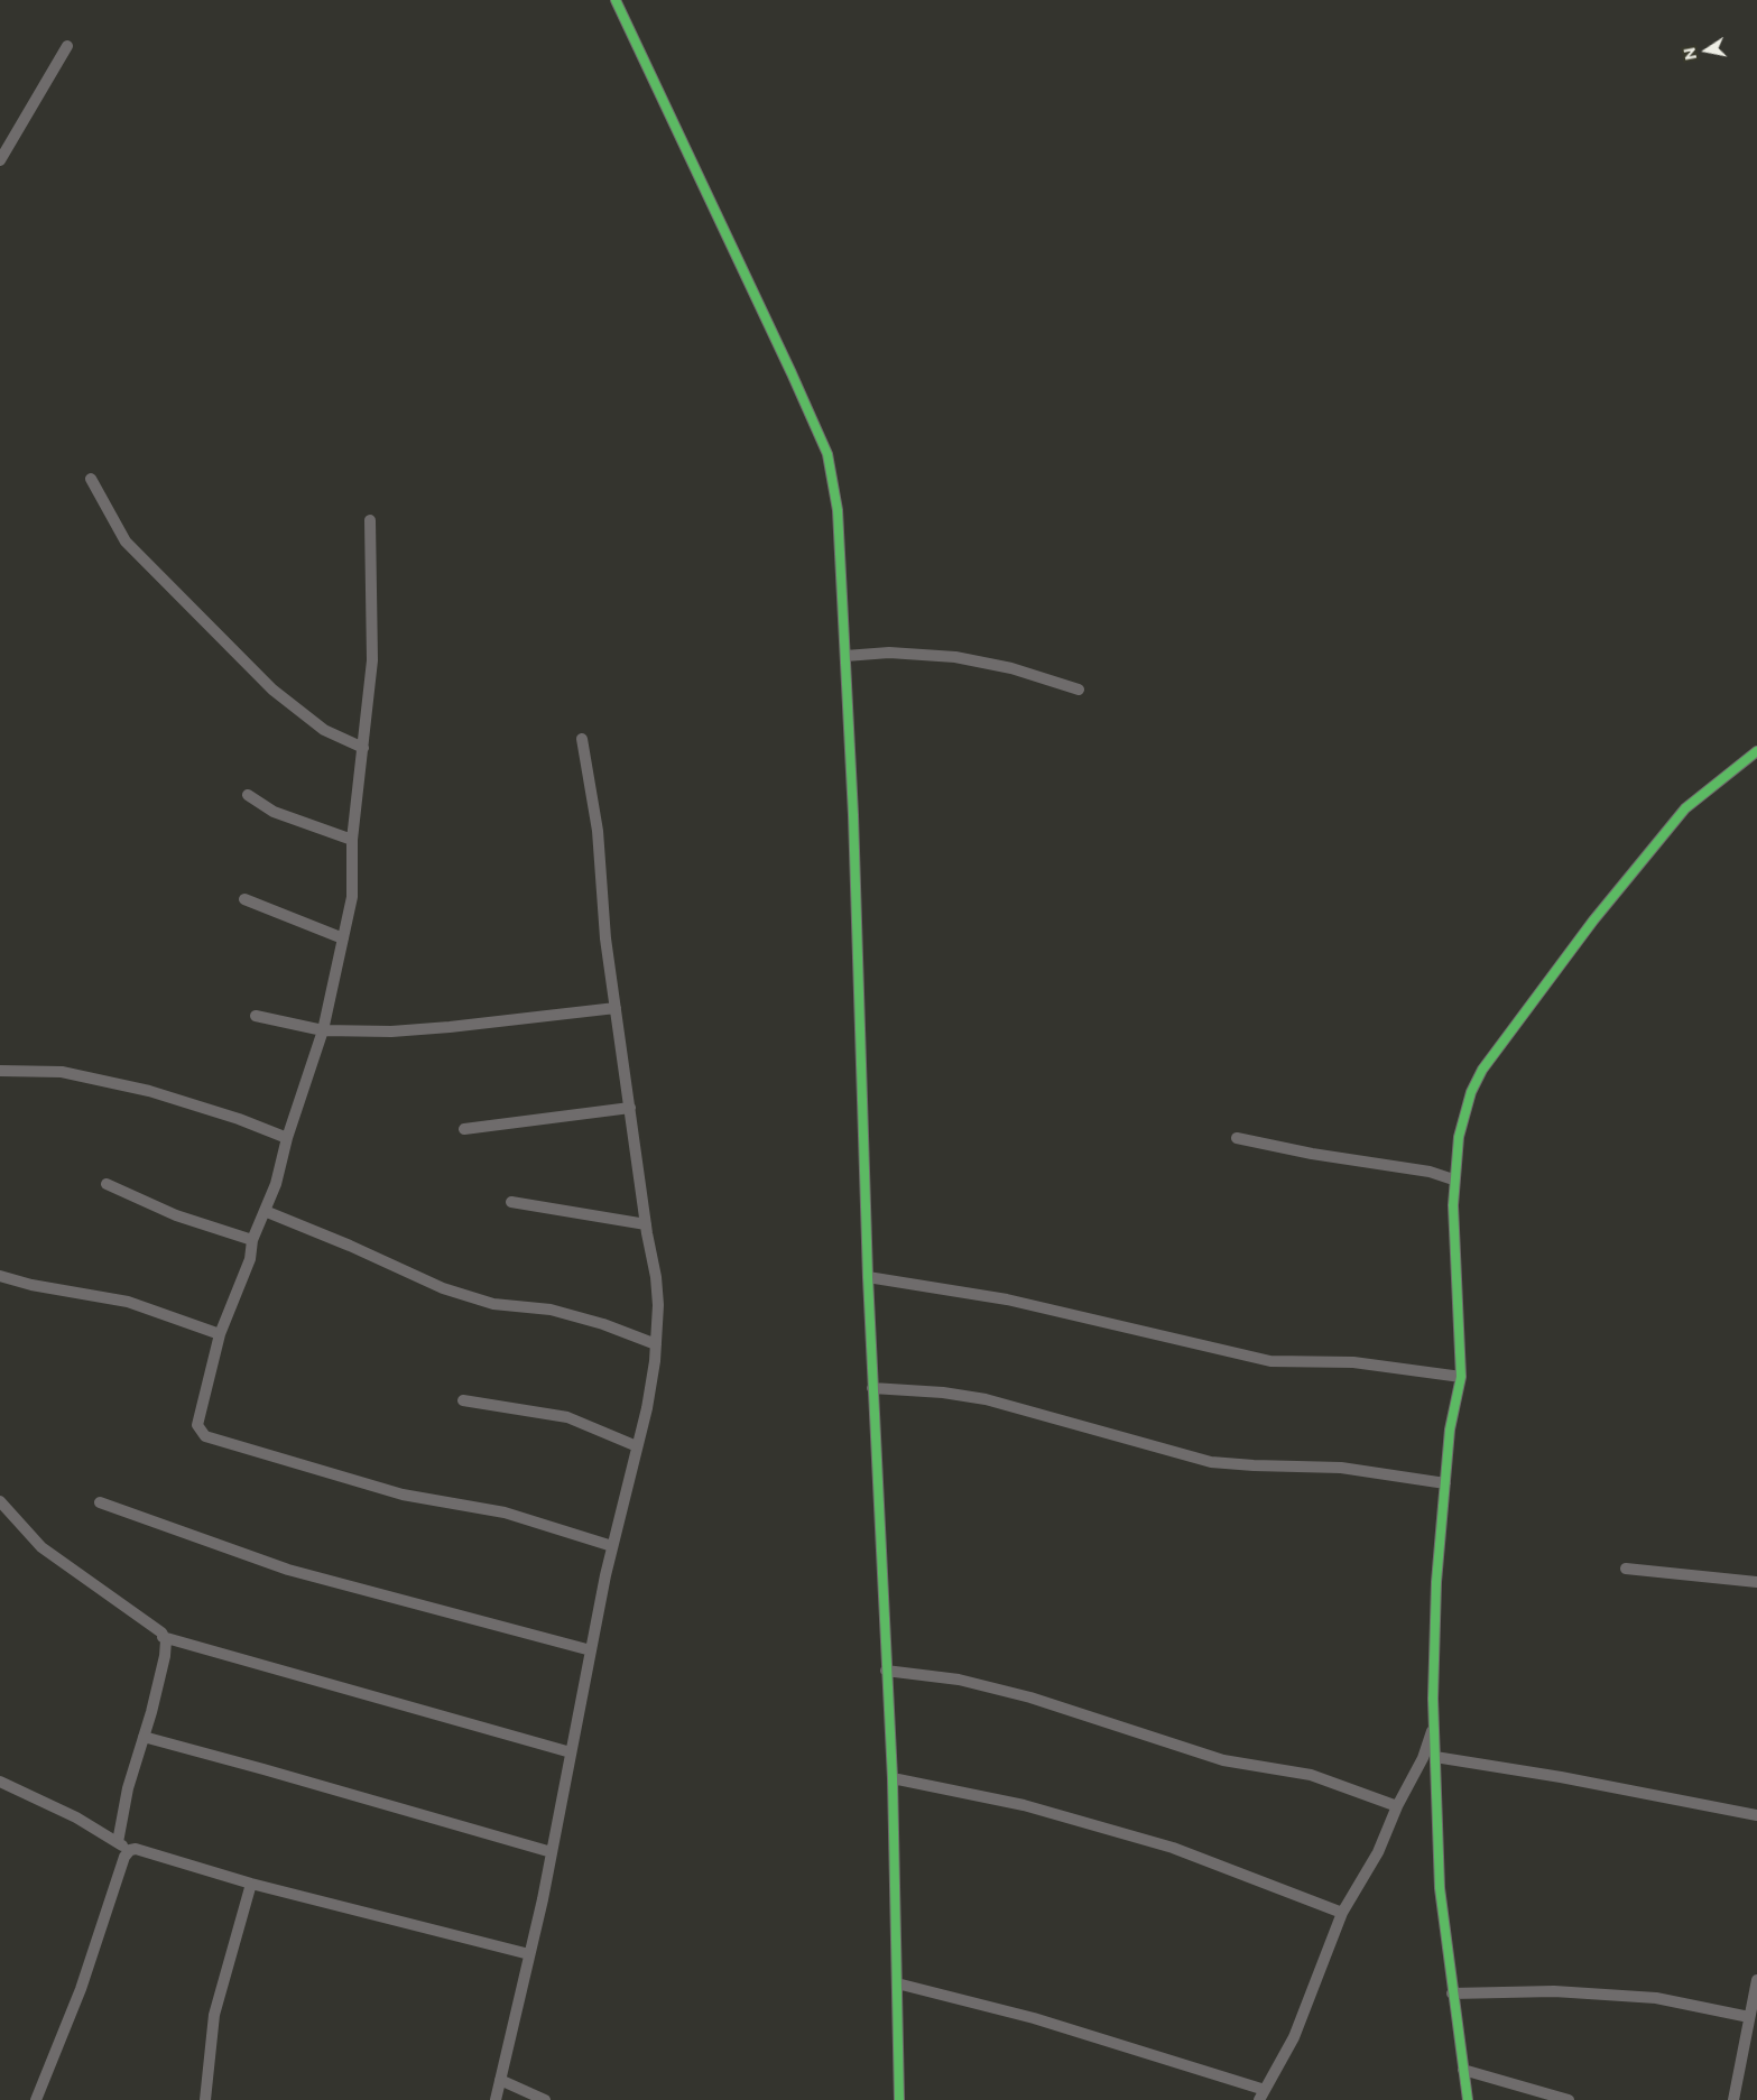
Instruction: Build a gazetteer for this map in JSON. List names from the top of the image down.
{
  "north": "left"
}
